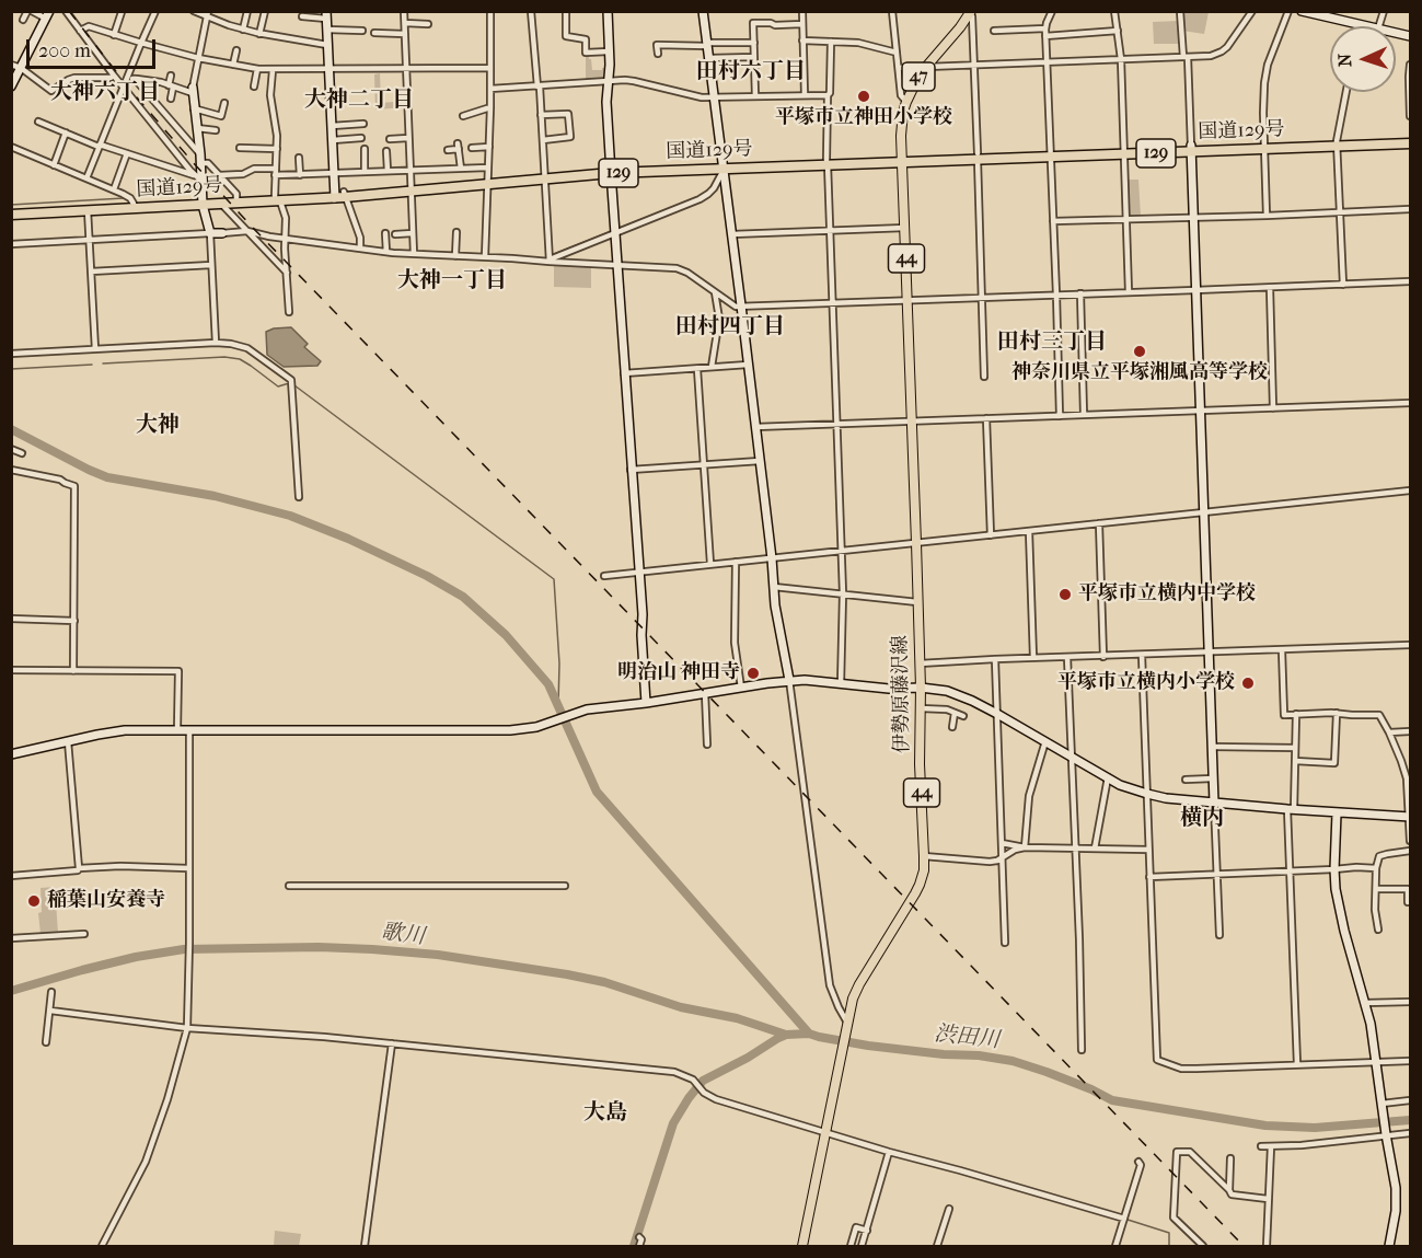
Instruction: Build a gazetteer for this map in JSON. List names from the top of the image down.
{
  "streets": {
    "highway": ["国道129号", "129"],
    "main road": ["47", "44", "伊勢原藤沢線"]
  },
  "crossings": [
    ["47", "国道129号"],
    ["47", "伊勢原藤沢線"],
    ["国道129号", "伊勢原藤沢線"]
  ],
  "districts": [
    "田村六丁目",
    "大神六丁目",
    "大神二丁目",
    "大神一丁目",
    "田村四丁目",
    "田村三丁目",
    "大神",
    "横内",
    "大島"
  ],
  "water": ["歌川", "渋田川"],
  "places": [
    "平塚市立神田小学校",
    "神奈川県立平塚湘風高等学校",
    "平塚市立横内中学校",
    "明治山 神田寺",
    "平塚市立横内小学校",
    "稲葉山安養寺"
  ],
  "scale_bar": "200 m",
  "north": "left"
}
